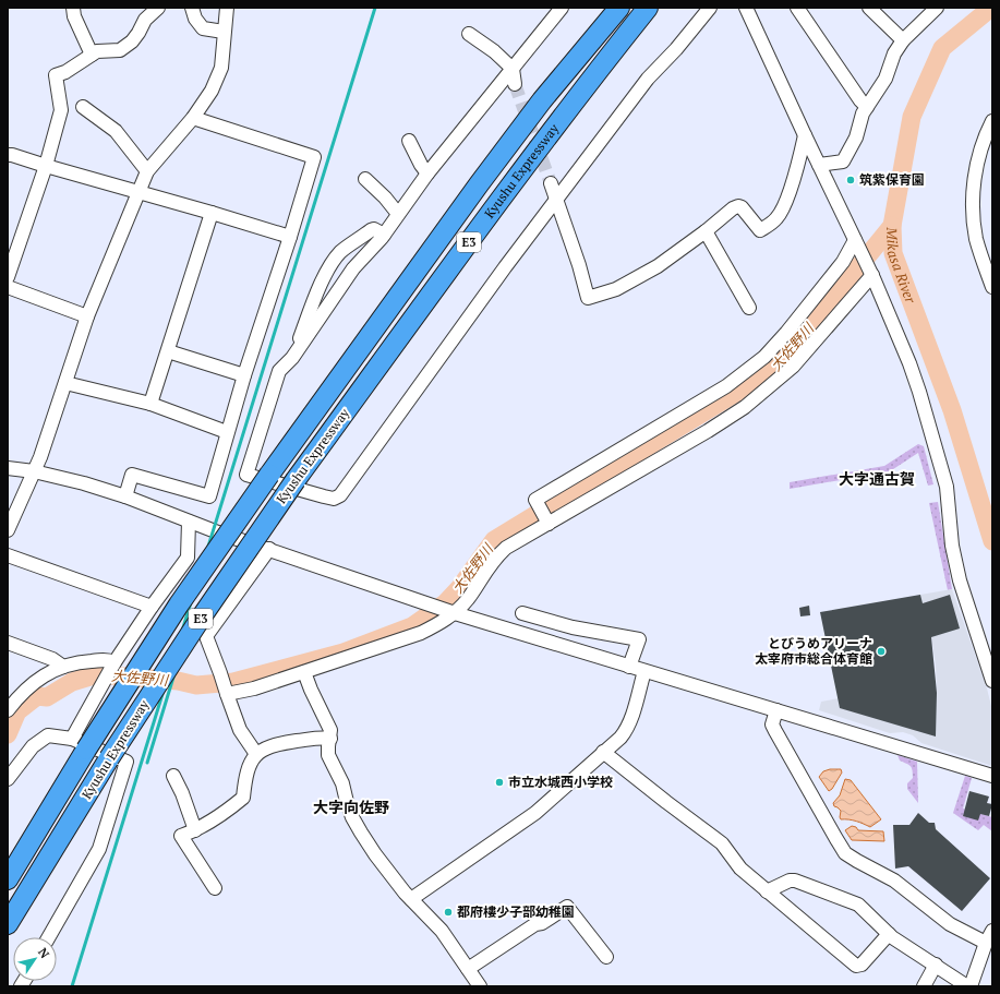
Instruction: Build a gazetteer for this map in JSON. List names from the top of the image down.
{
  "streets": {
    "highway": ["Kyushu Expressway", "E3"]
  },
  "districts": ["大字通古賀", "大字向佐野"],
  "water": ["Mikasa River", "大佐野川"],
  "places": [
    "筑紫保育園",
    "とびうめアリーナ 太宰府市総合体育館",
    "市立水城西小学校",
    "都府樓少子部幼稚園"
  ],
  "north": "top right"
}
